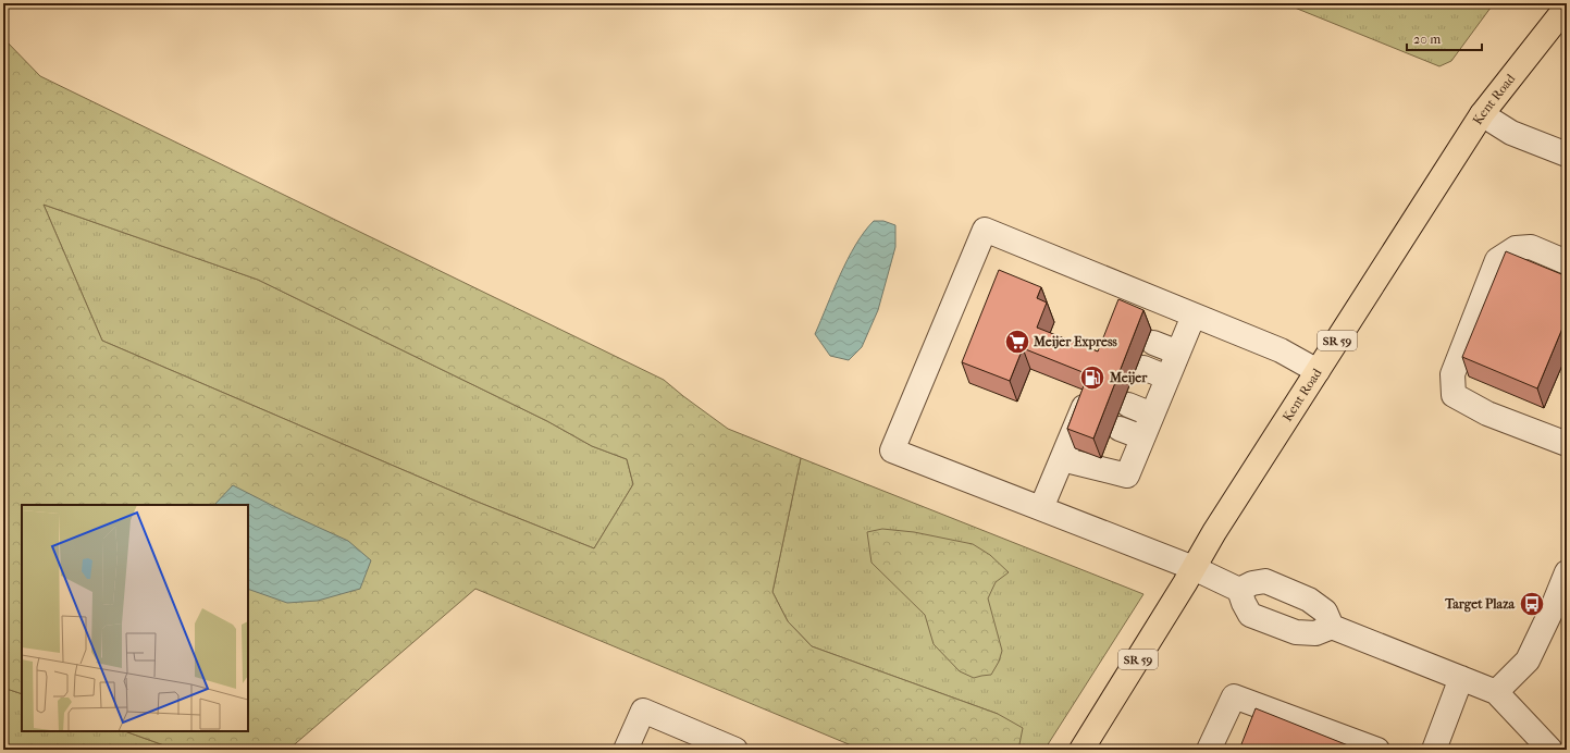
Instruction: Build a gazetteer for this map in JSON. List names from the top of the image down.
{
  "streets": {
    "main road": ["Kent Road", "SR 59"]
  },
  "places": {
    "supermarket": ["Meijer Express"],
    "fuel station": ["Meijer"],
    "bus stop": ["Target Plaza"]
  },
  "scale_bar": "20 m"
}
